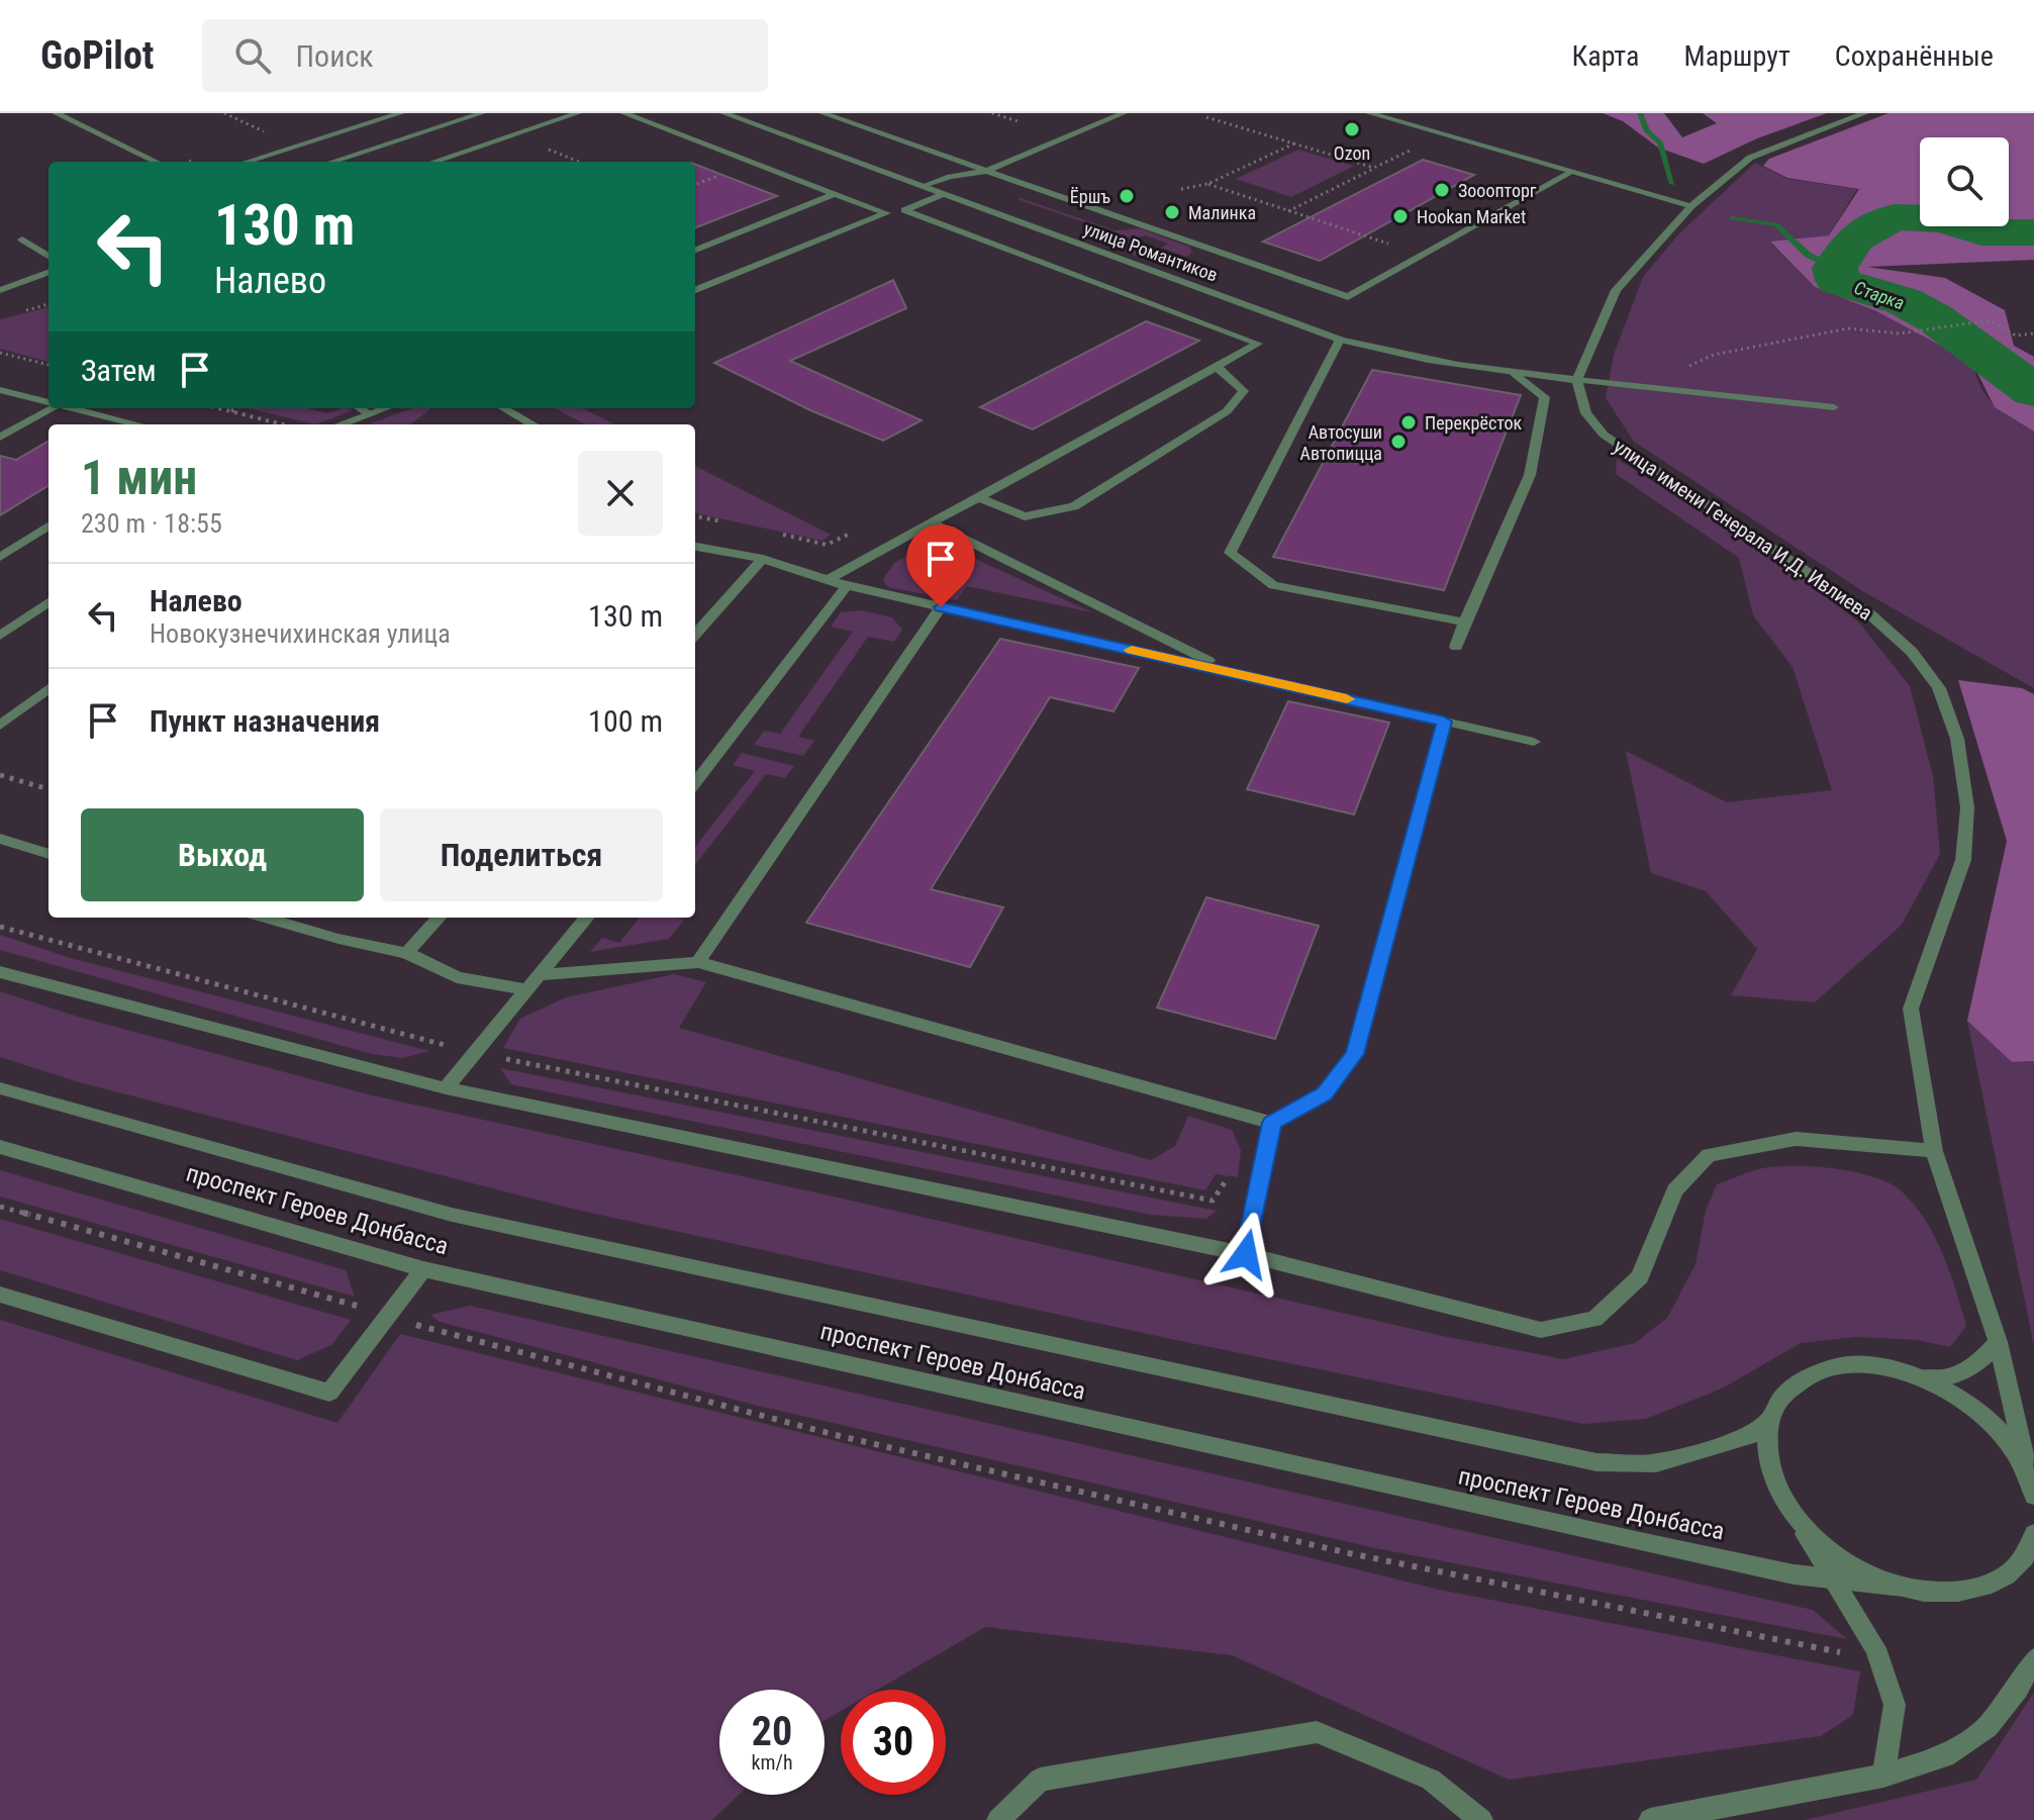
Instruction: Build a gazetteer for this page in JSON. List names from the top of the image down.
{
  "streets": {
    "street": ["улица Романтиков", "улица имени Генерала И.Д. Ивлиева", "проспект Героев Донбасса"]
  },
  "crossings": [
    ["улица Романтиков", "улица имени Генерала И.Д. Ивлиева"]
  ],
  "water": ["Старка"],
  "places": [
    "Ozon",
    "Зооопторг",
    "Ёршъ",
    "Малинка",
    "Hookan Market",
    "Перекрёсток",
    "Автосуши Автопицца"
  ],
  "page": {
    "header": "GoPilot",
    "search": "Поиск",
    "nav": ["Карта", "Маршрут", "Сохранённые"],
    "turn": ["130 m", "Налево"],
    "then": "Затем",
    "heading": ["1 мин", "230 m · 18:55"],
    "list": [
      {
        "name": "Налево",
        "note": "Новокузнечихинская улица",
        "value": "130 m"
      },
      {
        "name": "Пункт назначения",
        "value": "100 m"
      }
    ],
    "buttons": ["Выход", "Поделиться"],
    "speed": "20 km/h",
    "limit": "30"
  }
}
